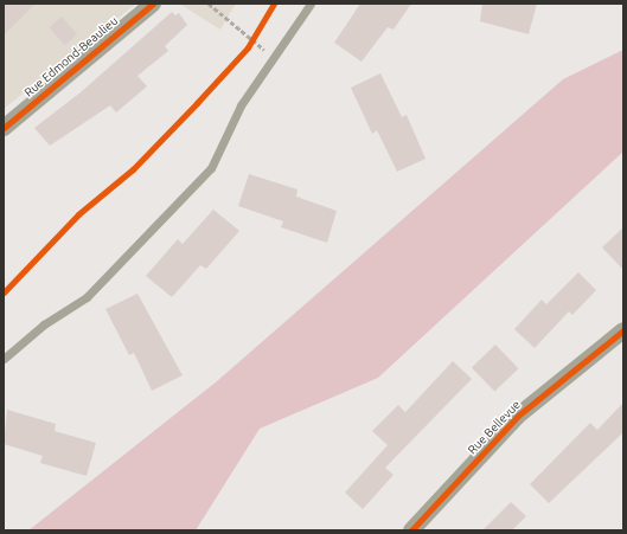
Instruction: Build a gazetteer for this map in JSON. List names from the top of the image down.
{
  "streets": {
    "street": ["Rue Edmond-Beaulieu", "Rue Bellevue"]
  }
}
